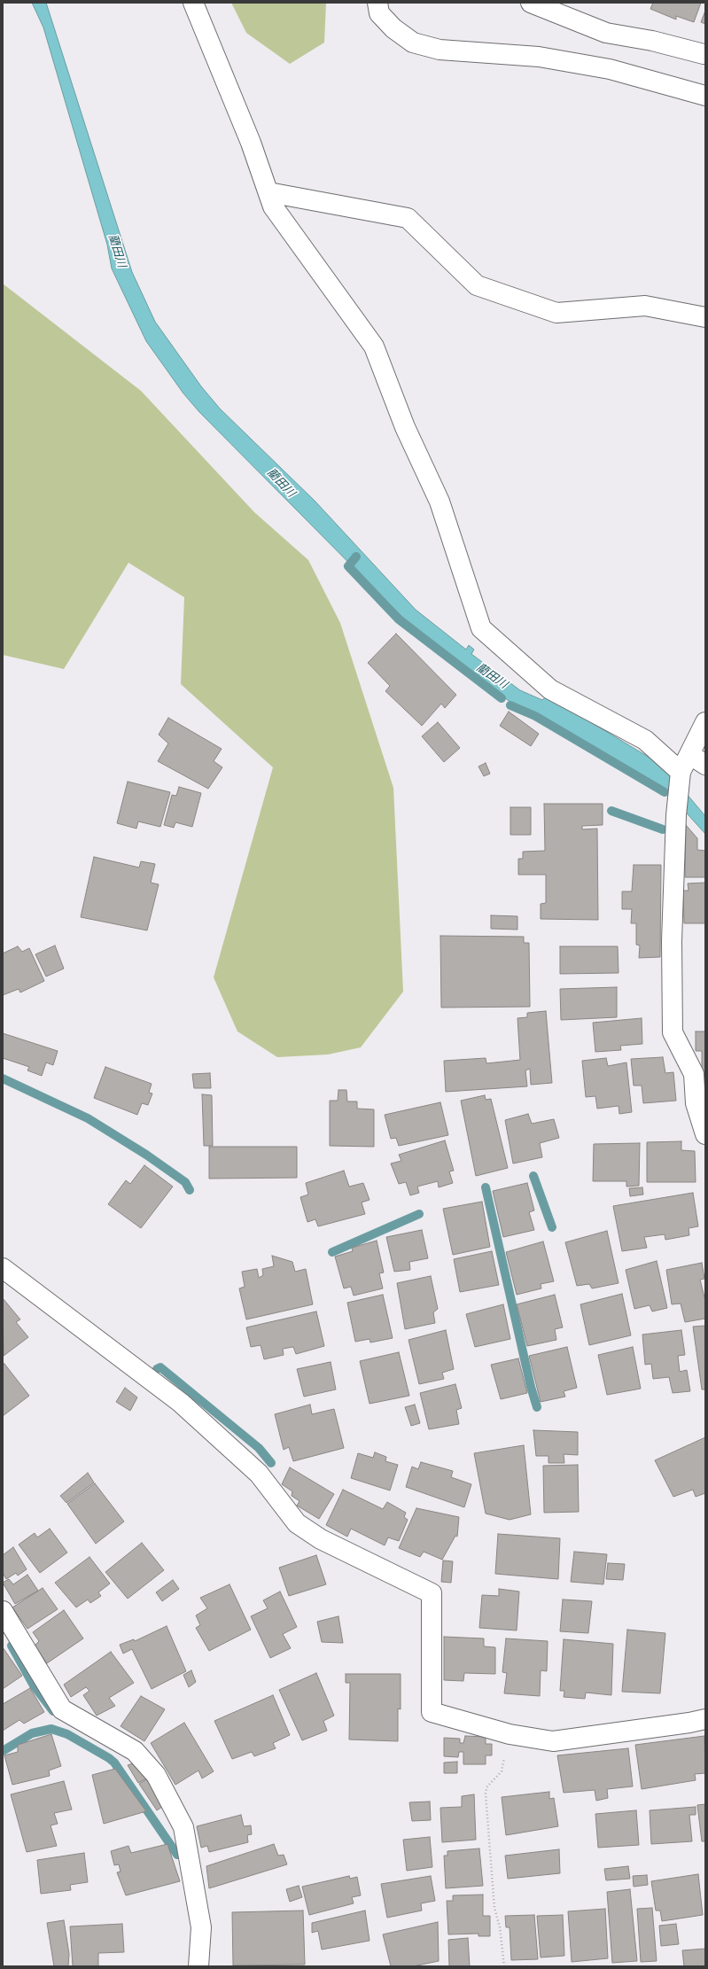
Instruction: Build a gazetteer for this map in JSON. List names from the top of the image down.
{
  "water": ["藺田川"]
}
